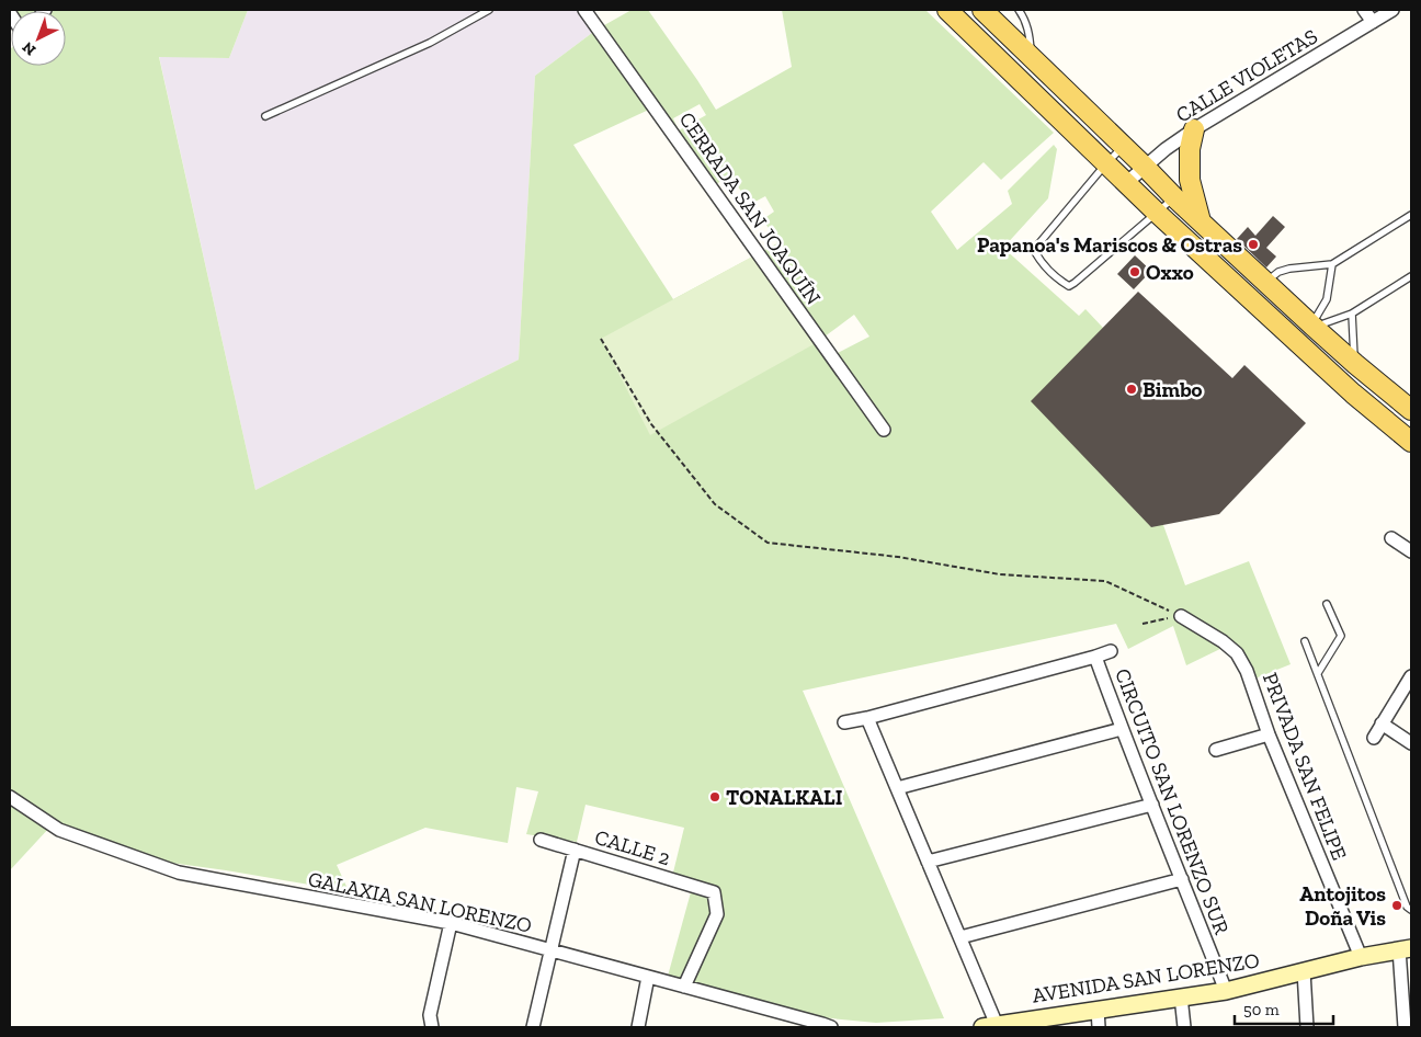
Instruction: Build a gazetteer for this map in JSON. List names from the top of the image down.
{
  "streets": {
    "street": [
      "CALLE VIOLETAS",
      "CERRADA SAN JOAQUÍN",
      "PRIVADA SAN FELIPE",
      "CIRCUITO SAN LORENZO SUR",
      "CALLE 2",
      "GALAXIA SAN LORENZO",
      "AVENIDA SAN LORENZO"
    ]
  },
  "crossings": [
    ["PRIVADA SAN FELIPE", "AVENIDA SAN LORENZO"],
    ["CIRCUITO SAN LORENZO SUR", "AVENIDA SAN LORENZO"],
    ["CALLE 2", "GALAXIA SAN LORENZO"]
  ],
  "places": [
    "Papanoa's Mariscos & Ostras",
    "Oxxo",
    "Bimbo",
    "TONALKALI",
    "Antojitos Doña Vis"
  ],
  "scale_bar": "50 m",
  "north": "bottom left"
}
